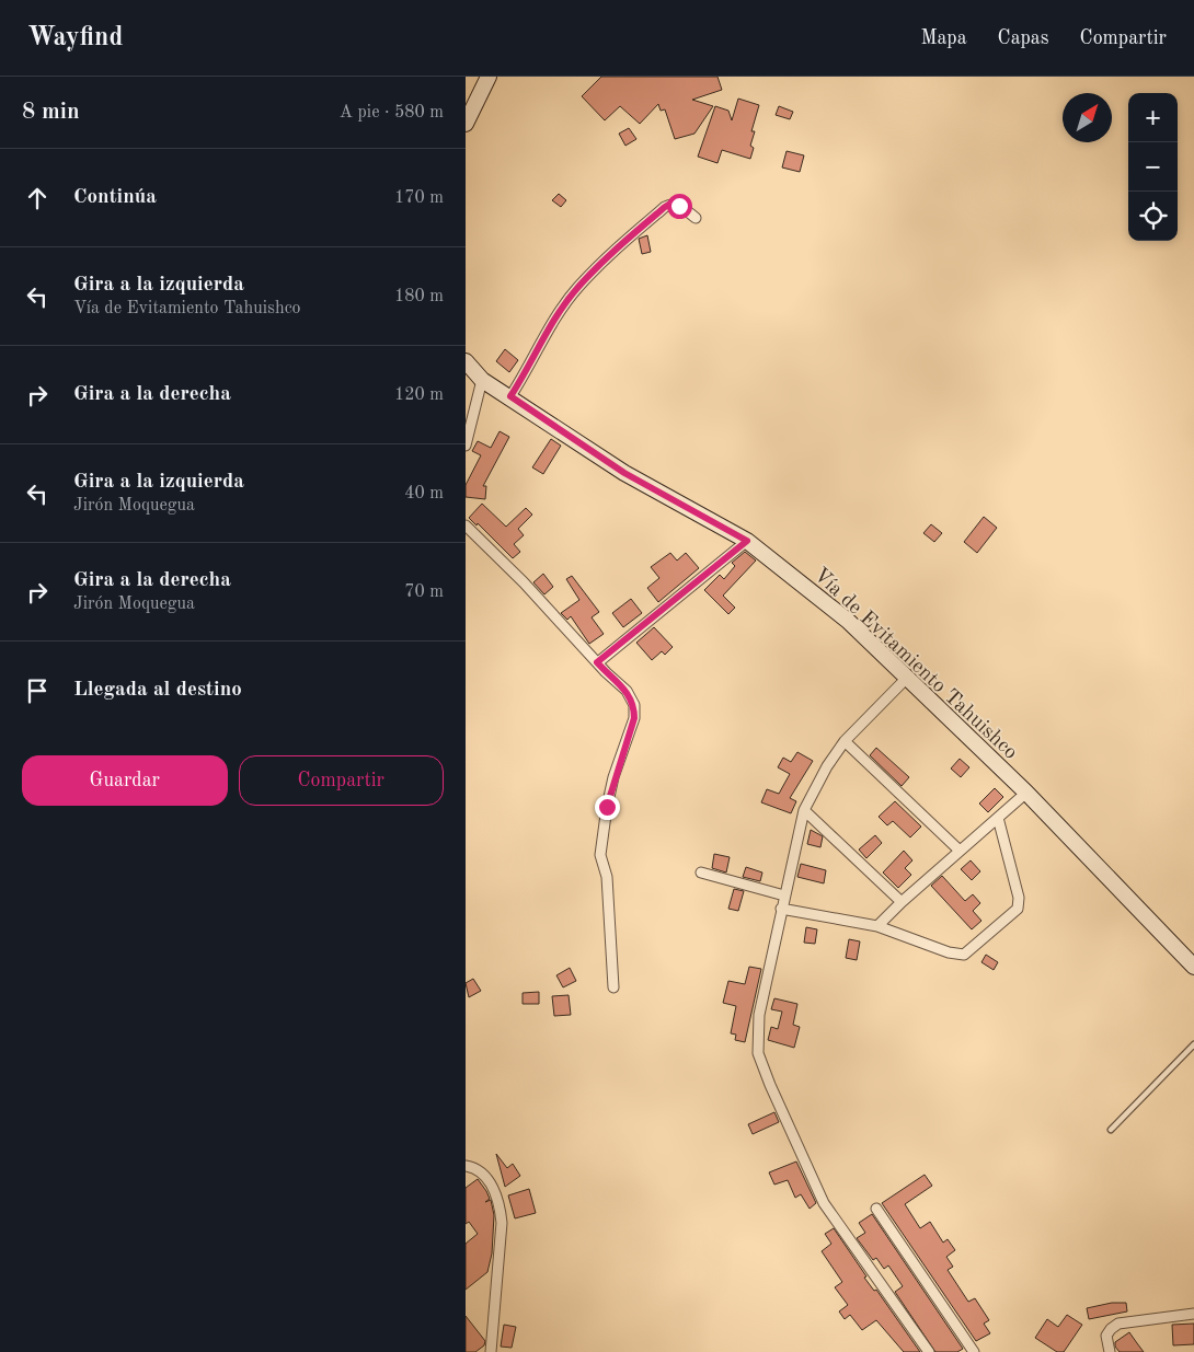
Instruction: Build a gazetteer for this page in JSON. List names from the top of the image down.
{
  "streets": {
    "main road": ["Vía de Evitamiento Tahuishco"]
  },
  "north": "top right",
  "page": {
    "header": "Wayfind",
    "nav": ["Mapa", "Capas", "Compartir"],
    "heading": ["8 min", "A pie · 580 m"],
    "map_buttons": ["+", "−"],
    "list": [
      ["Continúa", "170 m"],
      ["Gira a la izquierda", "Vía de Evitamiento Tahuishco", "180 m"],
      ["Gira a la derecha", "120 m"],
      ["Gira a la izquierda", "Jirón Moquegua", "40 m"],
      ["Gira a la derecha", "Jirón Moquegua", "70 m"],
      "Llegada al destino"
    ],
    "buttons": ["Guardar", "Compartir"]
  }
}
